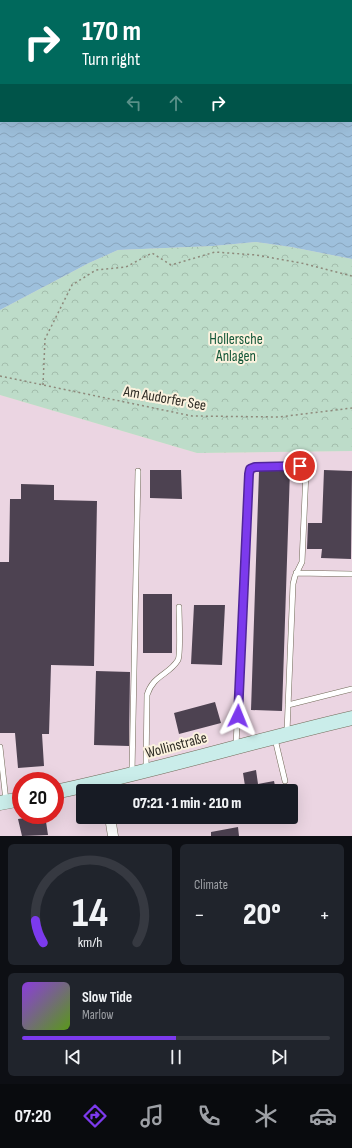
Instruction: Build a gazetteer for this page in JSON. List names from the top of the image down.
{
  "streets": {
    "street": ["Wollinstraße"],
    "path": ["Am Audorfer See"]
  },
  "parks": ["Hollersche Anlagen"],
  "page": {
    "turn": ["170 m", "Turn right"],
    "limit": "20",
    "trip": "07:21 · 1 min · 210 m",
    "tile": "Climate",
    "heat": ["−", "20°", "+"],
    "song": ["Slow Tide", "Marlow"],
    "tabs": "07:20",
    "gauge": ["14", "km/h"]
  }
}
